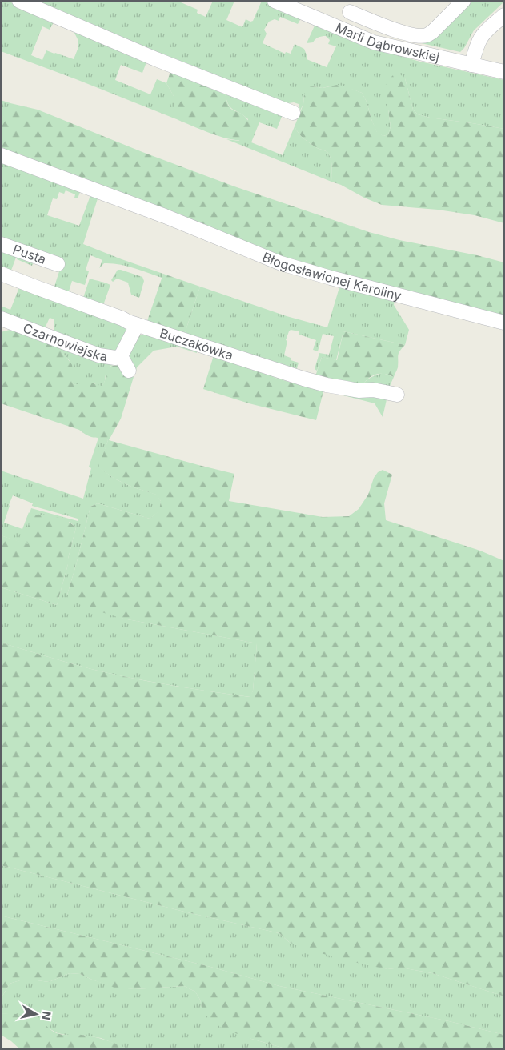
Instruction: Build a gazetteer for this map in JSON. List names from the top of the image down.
{
  "streets": {
    "street": [
      "Marii Dąbrowskiej",
      "Pusta",
      "Błogosławionej Karoliny",
      "Czarnowiejska",
      "Buczakówka"
    ]
  },
  "crossings": [
    ["Czarnowiejska", "Buczakówka"]
  ],
  "north": "right"
}
